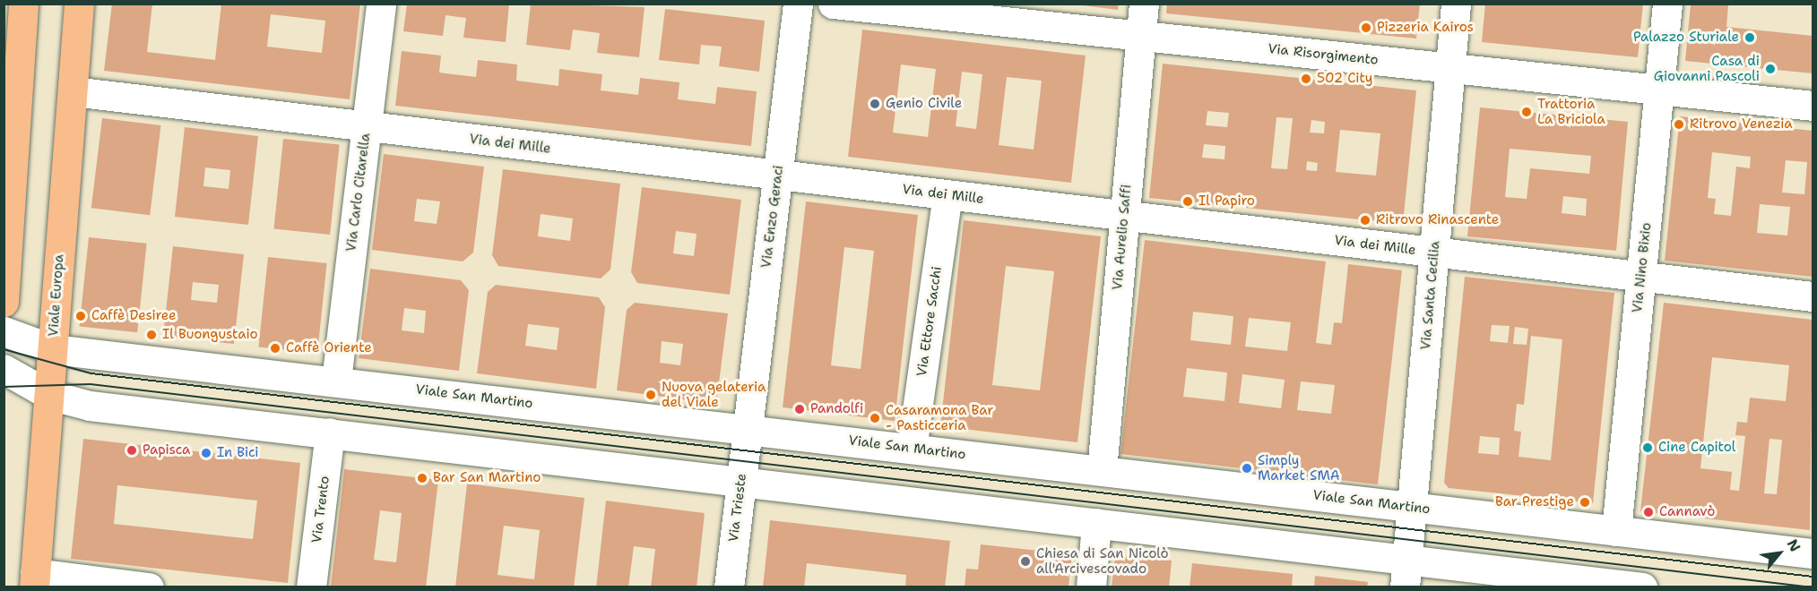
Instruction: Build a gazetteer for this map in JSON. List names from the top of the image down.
{
  "streets": {
    "main road": ["Viale Europa"],
    "street": [
      "Via Risorgimento",
      "Via dei Mille",
      "Via Carlo Citarella",
      "Via Enzo Geraci",
      "Via Aurelio Saffi",
      "Via Nino Bixio",
      "Via Santa Cecilia",
      "Via Ettore Sacchi",
      "Viale San Martino",
      "Via Trieste",
      "Via Trento"
    ]
  },
  "crossings": [
    ["Via Risorgimento", "Via Aurelio Saffi"],
    ["Via Risorgimento", "Via Nino Bixio"],
    ["Via Risorgimento", "Via Santa Cecilia"],
    ["Via dei Mille", "Via Carlo Citarella"],
    ["Via dei Mille", "Via Enzo Geraci"],
    ["Via dei Mille", "Via Aurelio Saffi"],
    ["Via dei Mille", "Via Nino Bixio"],
    ["Via dei Mille", "Viale Europa"],
    ["Via dei Mille", "Via Santa Cecilia"],
    ["Via dei Mille", "Via Ettore Sacchi"],
    ["Via Carlo Citarella", "Viale San Martino"],
    ["Via Enzo Geraci", "Viale San Martino"],
    ["Via Enzo Geraci", "Via Trieste"],
    ["Via Aurelio Saffi", "Viale San Martino"],
    ["Via Nino Bixio", "Viale San Martino"],
    ["Viale Europa", "Viale San Martino"],
    ["Via Santa Cecilia", "Viale San Martino"],
    ["Via Ettore Sacchi", "Viale San Martino"],
    ["Viale San Martino", "Via Trieste"]
  ],
  "places": [
    "Pizzeria Kairos",
    "Palazzo Sturiale",
    "Casa di Giovanni Pascoli",
    "502 City",
    "Genio Civile",
    "Trattoria La Briciola",
    "Ritrovo Venezia",
    "Il Papiro",
    "Ritrovo Rinascente",
    "Caffè Desiree",
    "Il Buongustaio",
    "Caffè Oriente",
    "Nuova gelateria del Viale",
    "Pandolfi",
    "Casaramona Bar - Pasticceria",
    "Cine Capitol",
    "Papisca",
    "In Bici",
    "Simply Market SMA",
    "Bar San Martino",
    "Bar Prestige",
    "Cannavò",
    "Chiesa di San Nicolò all'Arcivescovado"
  ],
  "north": "top right"
}
